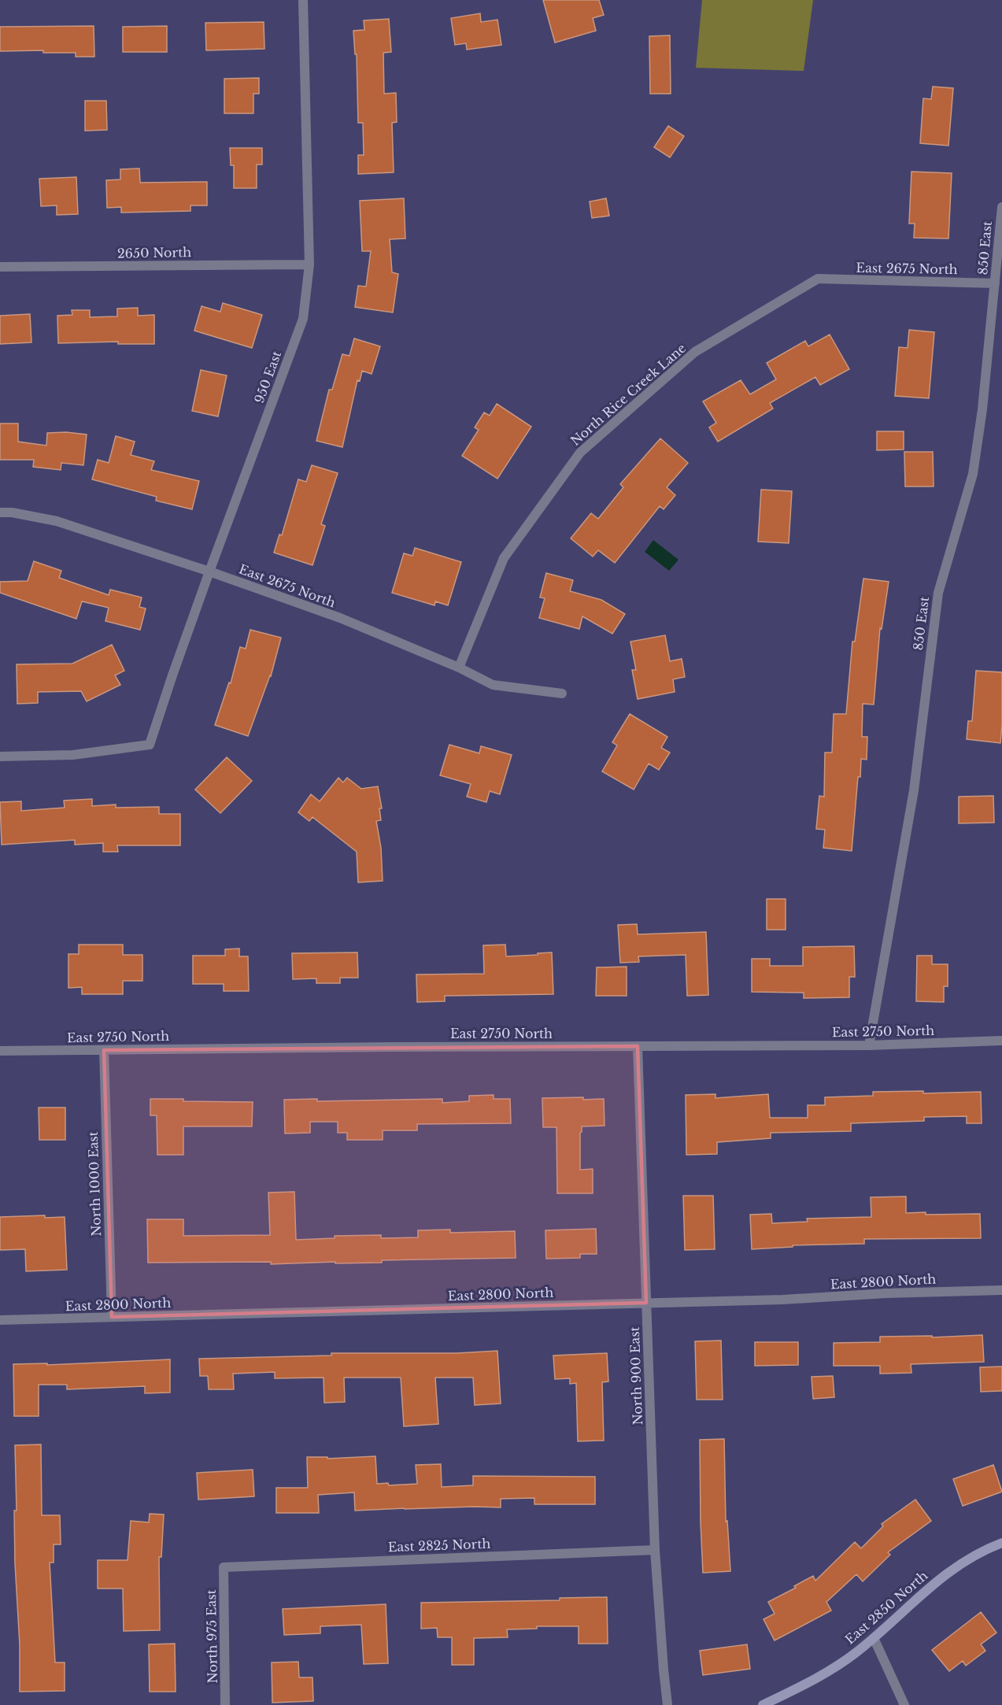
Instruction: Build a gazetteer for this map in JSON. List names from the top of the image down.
{
  "streets": {
    "street": [
      "850 East",
      "2650 North",
      "East 2675 North",
      "950 East",
      "North Rice Creek Lane",
      "East 2750 North",
      "North 1000 East",
      "East 2800 North",
      "North 900 East",
      "East 2825 North",
      "East 2850 North",
      "North 975 East"
    ]
  },
  "crossings": [
    ["850 East", "East 2675 North"],
    ["850 East", "East 2750 North"],
    ["2650 North", "950 East"],
    ["East 2675 North", "950 East"],
    ["East 2675 North", "North Rice Creek Lane"],
    ["East 2750 North", "North 1000 East"],
    ["East 2750 North", "North 900 East"],
    ["North 1000 East", "East 2800 North"],
    ["East 2800 North", "North 900 East"],
    ["North 900 East", "East 2825 North"],
    ["East 2825 North", "North 975 East"]
  ]
}
